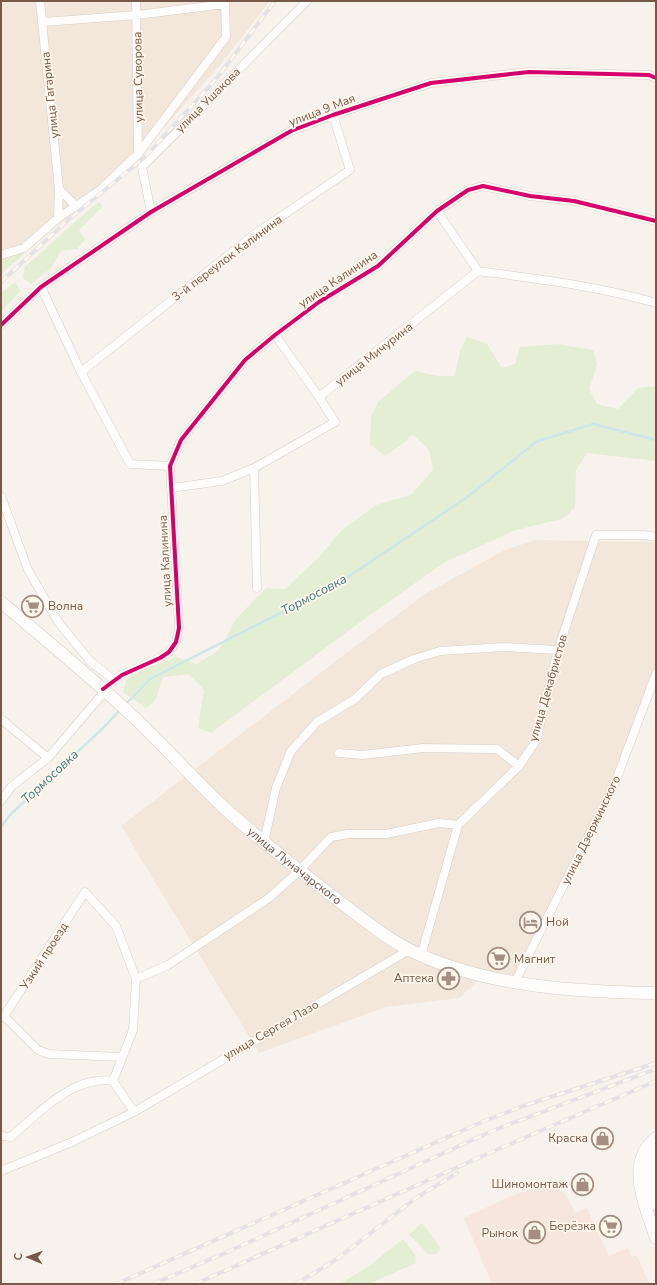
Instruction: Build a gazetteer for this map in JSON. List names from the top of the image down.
{
  "streets": {
    "main road": ["улица Луначарского"],
    "street": [
      "улица Суворова",
      "улица Гагарина",
      "улица Ушакова",
      "улица 9 Мая",
      "3-й переулок Калинина",
      "улица Калинина",
      "улица Мичурина",
      "улица Декабристов",
      "улица Дзержинского",
      "Узкий проезд",
      "улица Сергея Лазо"
    ]
  },
  "crossings": [
    ["улица Ушакова", "улица 9 Мая"],
    ["улица 9 Мая", "3-й переулок Калинина"],
    ["улица Калинина", "улица Луначарского"],
    ["улица Дзержинского", "улица Луначарского"],
    ["улица Луначарского", "улица Сергея Лазо"]
  ],
  "water": ["Тормосовка"],
  "places": {
    "supermarket": ["Волна", "Магнит", "Берёзка"],
    "hotel": ["Ной"],
    "pharmacy": ["Аптека"],
    "shop": ["Краска", "Шиномонтаж", "Рынок"]
  },
  "north": "left"
}
